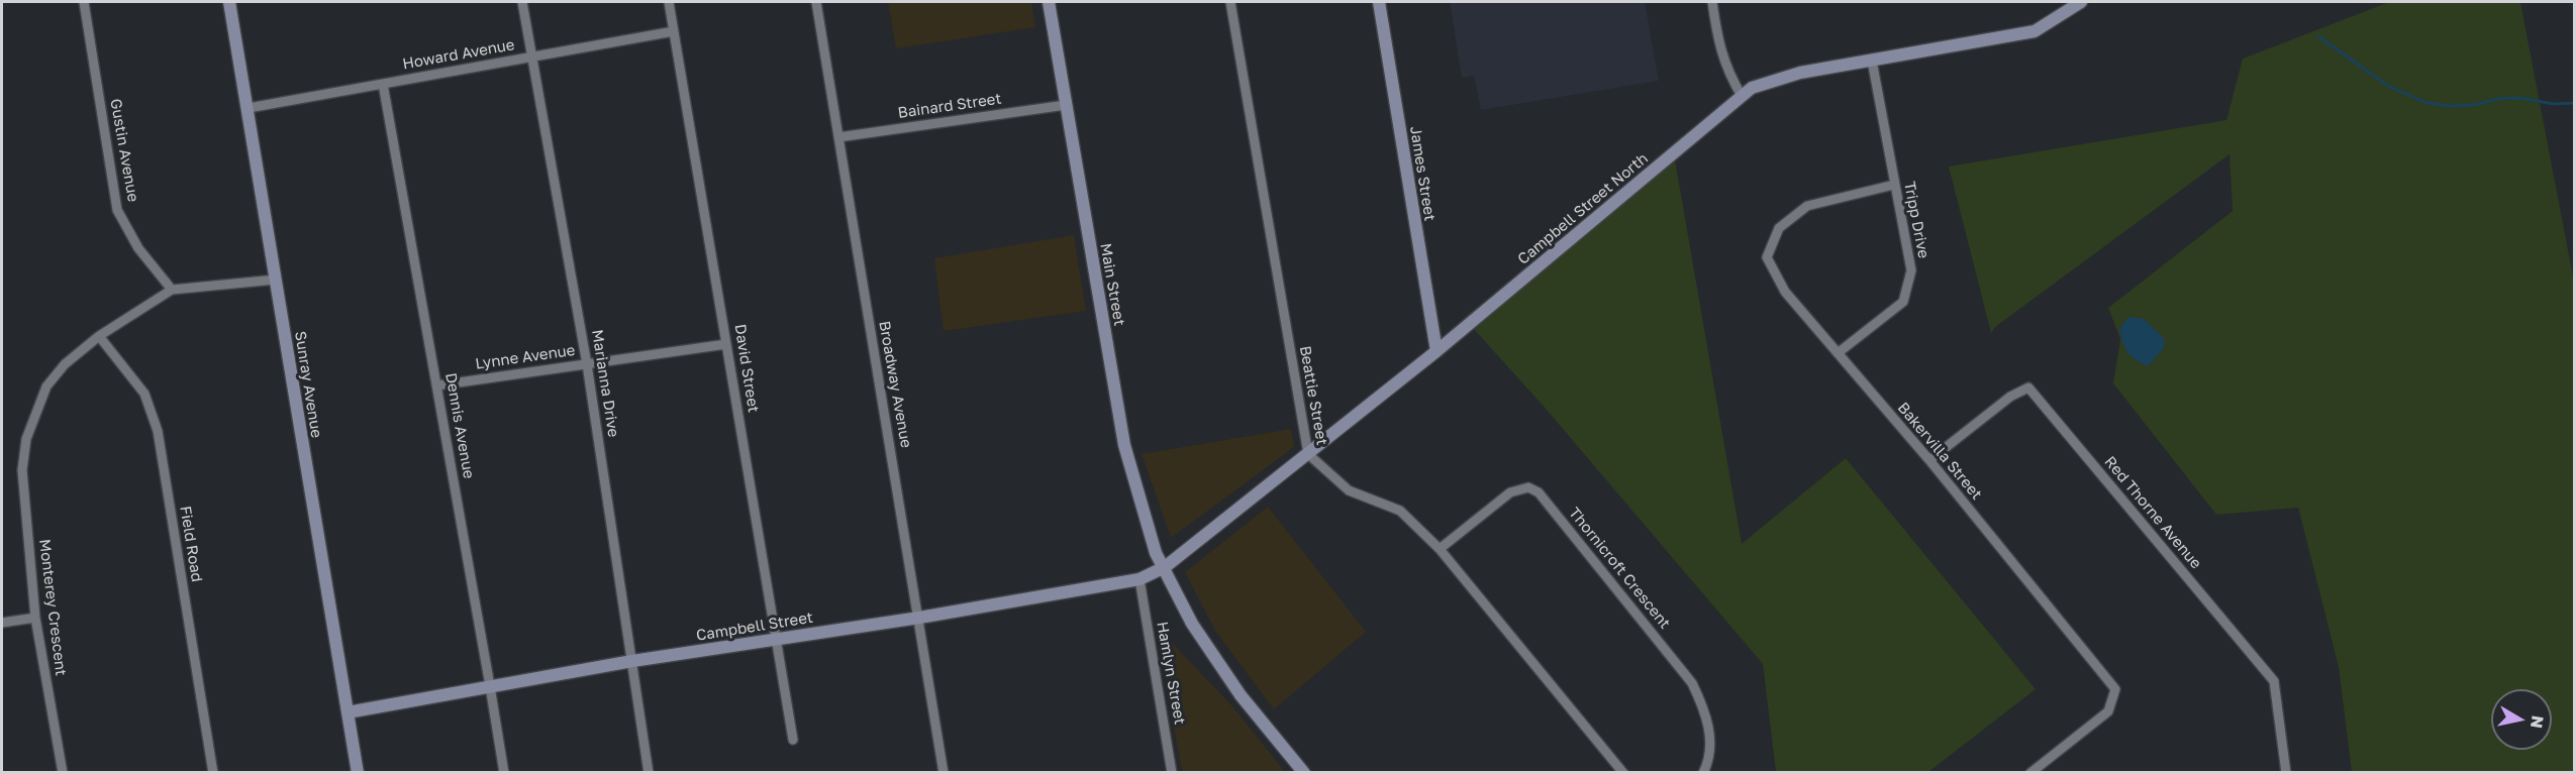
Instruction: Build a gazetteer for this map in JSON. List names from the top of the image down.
{
  "streets": {
    "street": [
      "Howard Avenue",
      "Bainard Street",
      "Gustin Avenue",
      "James Street",
      "Campbell Street North",
      "Tripp Drive",
      "Main Street",
      "Lynne Avenue",
      "David Street",
      "Marianna Drive",
      "Sunray Avenue",
      "Broadway Avenue",
      "Beattie Street",
      "Dennis Avenue",
      "Bakervilla Street",
      "Red Thorne Avenue",
      "Field Road",
      "Thornicroft Crescent",
      "Monterey Crescent",
      "Campbell Street",
      "Hamlyn Street"
    ]
  },
  "crossings": [
    ["Howard Avenue", "David Street"],
    ["Howard Avenue", "Marianna Drive"],
    ["Howard Avenue", "Sunray Avenue"],
    ["Howard Avenue", "Dennis Avenue"],
    ["Bainard Street", "Main Street"],
    ["Bainard Street", "Broadway Avenue"],
    ["Gustin Avenue", "Monterey Crescent"],
    ["James Street", "Campbell Street North"],
    ["Campbell Street North", "Tripp Drive"],
    ["Campbell Street North", "Main Street"],
    ["Campbell Street North", "Beattie Street"],
    ["Campbell Street North", "Campbell Street"],
    ["Tripp Drive", "Bakervilla Street"],
    ["Main Street", "Campbell Street"],
    ["Lynne Avenue", "David Street"],
    ["Lynne Avenue", "Marianna Drive"],
    ["Lynne Avenue", "Dennis Avenue"],
    ["David Street", "Campbell Street"],
    ["Marianna Drive", "Campbell Street"],
    ["Sunray Avenue", "Monterey Crescent"],
    ["Sunray Avenue", "Campbell Street"],
    ["Broadway Avenue", "Campbell Street"],
    ["Beattie Street", "Thornicroft Crescent"],
    ["Dennis Avenue", "Campbell Street"],
    ["Bakervilla Street", "Red Thorne Avenue"],
    ["Field Road", "Monterey Crescent"],
    ["Campbell Street", "Hamlyn Street"]
  ],
  "north": "right"
}
